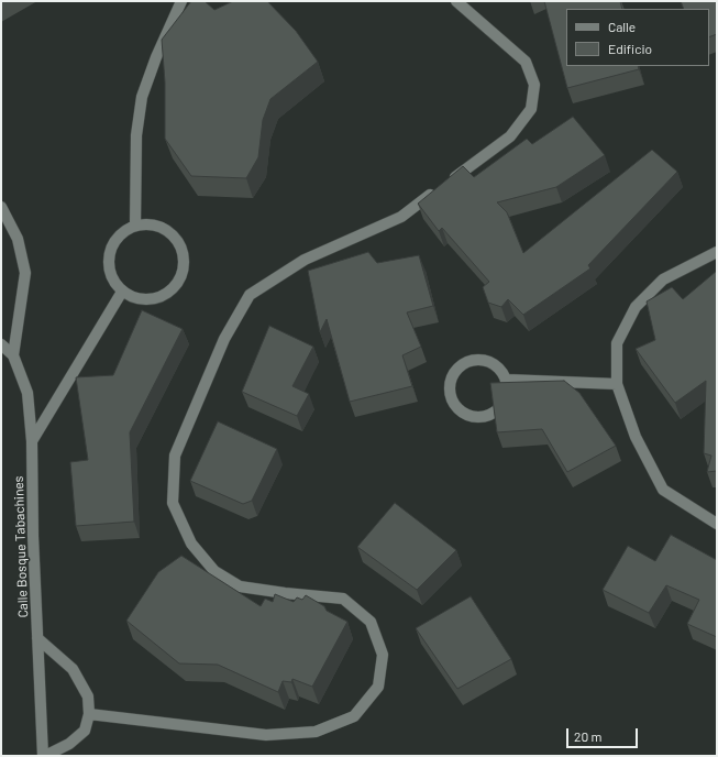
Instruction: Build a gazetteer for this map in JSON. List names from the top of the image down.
{
  "streets": {
    "street": ["Calle Bosque Tabachines"]
  },
  "legend": ["Calle", "Edificio"],
  "scale_bar": "20 m"
}
